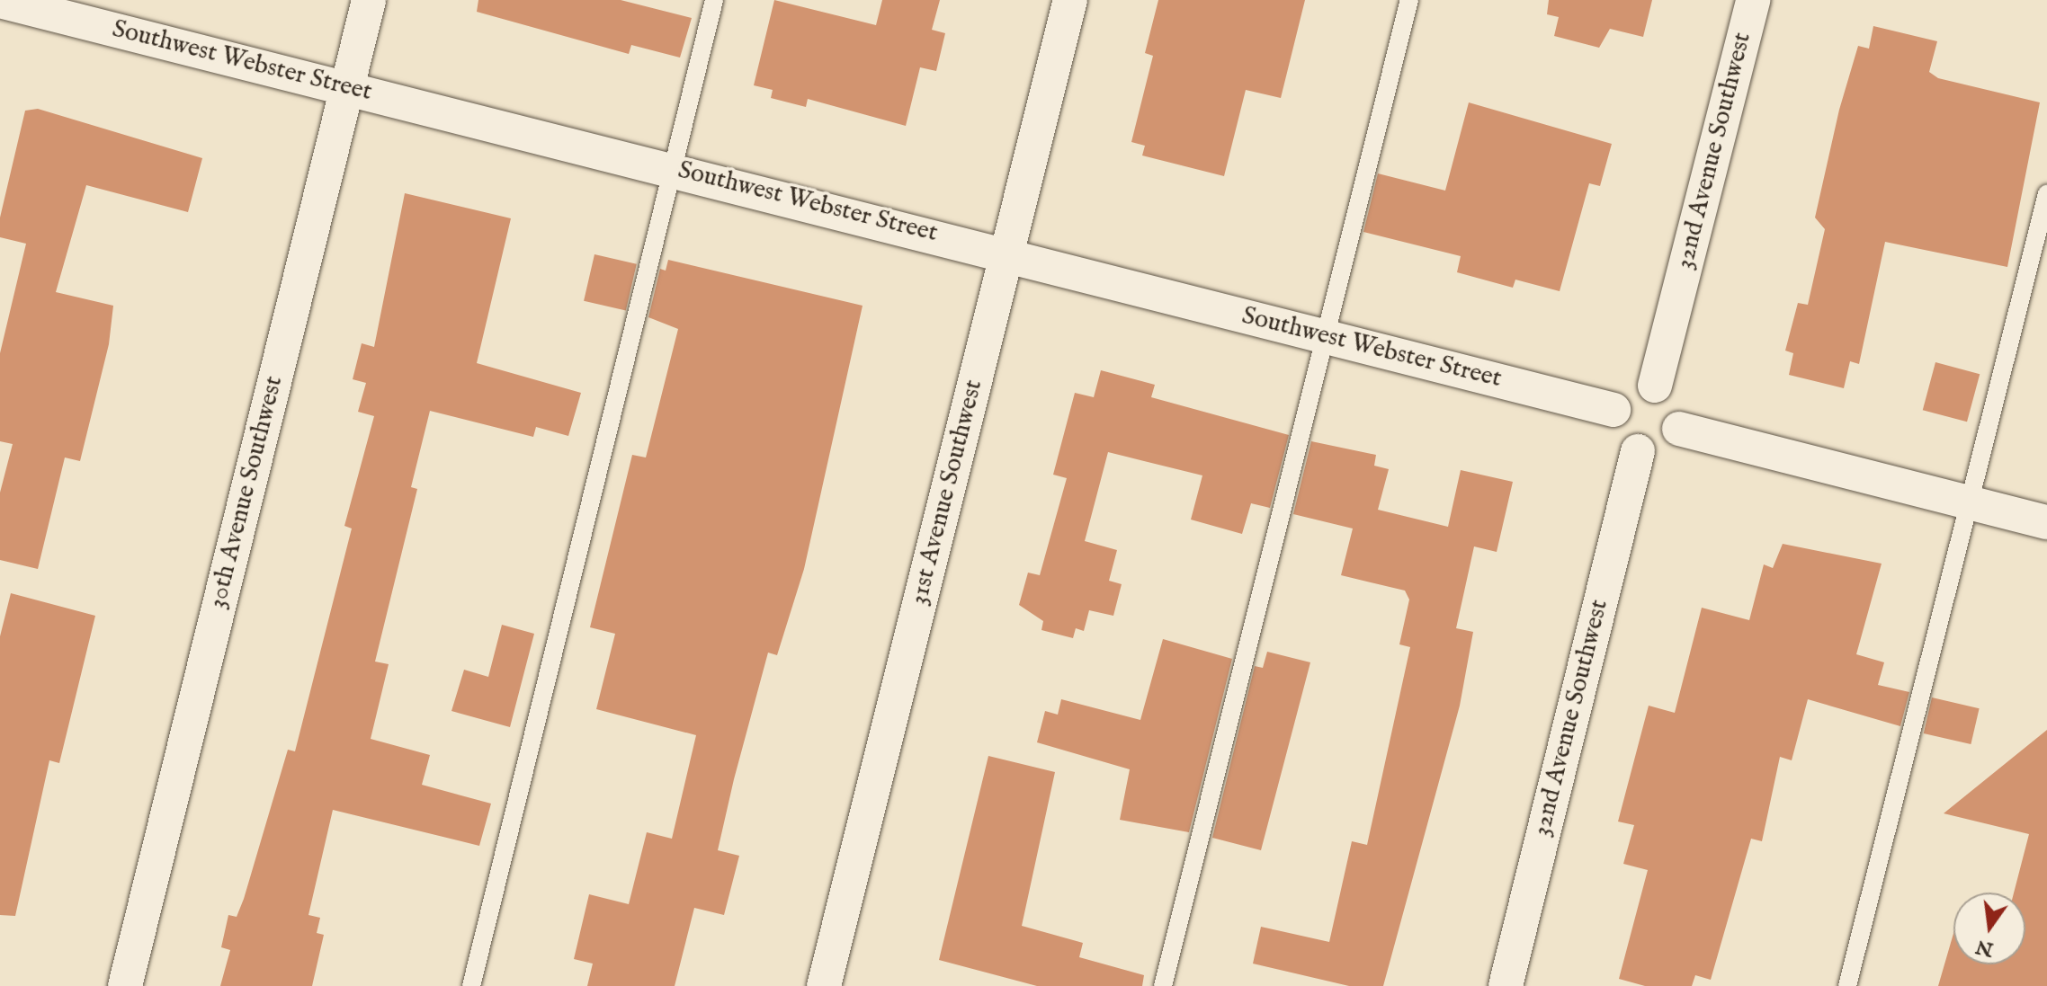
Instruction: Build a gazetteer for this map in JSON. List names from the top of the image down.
{
  "streets": {
    "street": [
      "Southwest Webster Street",
      "32nd Avenue Southwest",
      "30th Avenue Southwest",
      "31st Avenue Southwest"
    ]
  },
  "crossings": [
    ["Southwest Webster Street", "32nd Avenue Southwest"],
    ["Southwest Webster Street", "30th Avenue Southwest"],
    ["Southwest Webster Street", "31st Avenue Southwest"]
  ],
  "north": "bottom"
}
